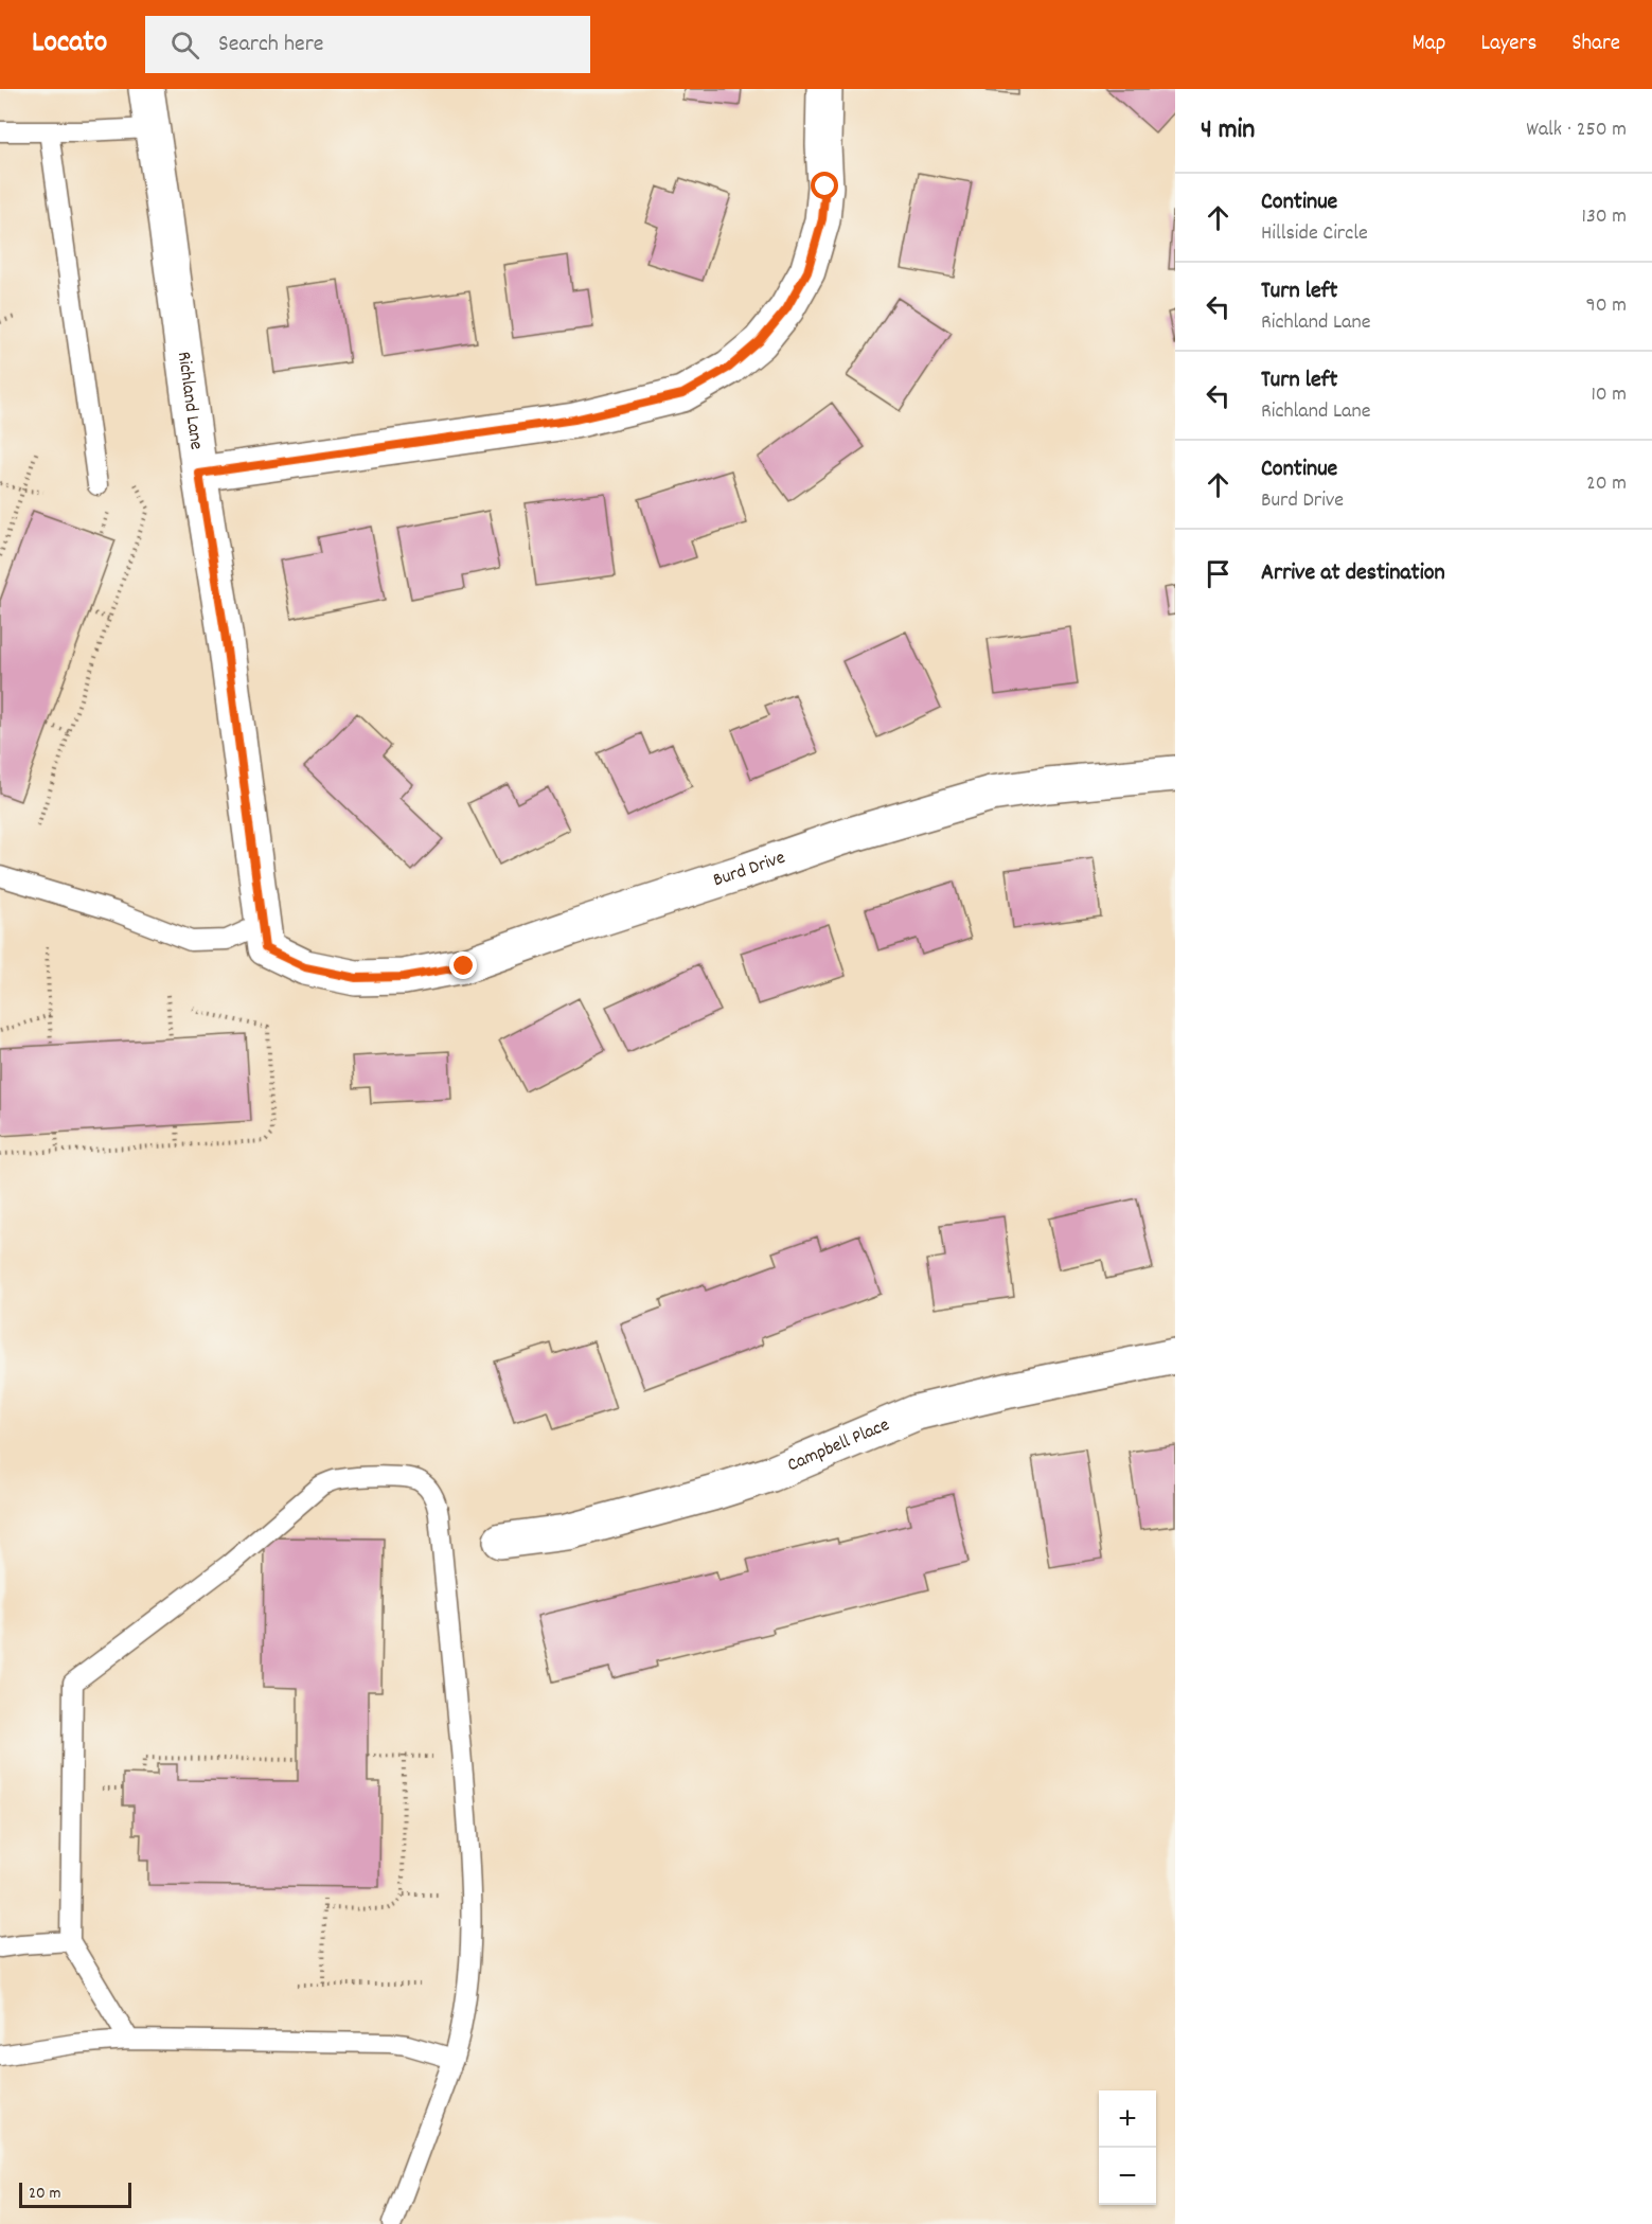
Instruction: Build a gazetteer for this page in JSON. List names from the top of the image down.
{
  "streets": {
    "street": ["Richland Lane", "Burd Drive", "Campbell Place"]
  },
  "crossings": [
    ["Richland Lane", "Burd Drive"]
  ],
  "scale_bar": "20 m",
  "page": {
    "header": "Locato",
    "search": "Search here",
    "nav": ["Map", "Layers", "Share"],
    "heading": ["4 min", "Walk · 250 m"],
    "list": [
      ["Continue", "Hillside Circle", "130 m"],
      ["Turn left", "Richland Lane", "90 m"],
      ["Turn left", "Richland Lane", "10 m"],
      ["Continue", "Burd Drive", "20 m"],
      "Arrive at destination"
    ],
    "map_buttons": ["+", "−"],
    "scale": "20 m"
  }
}
